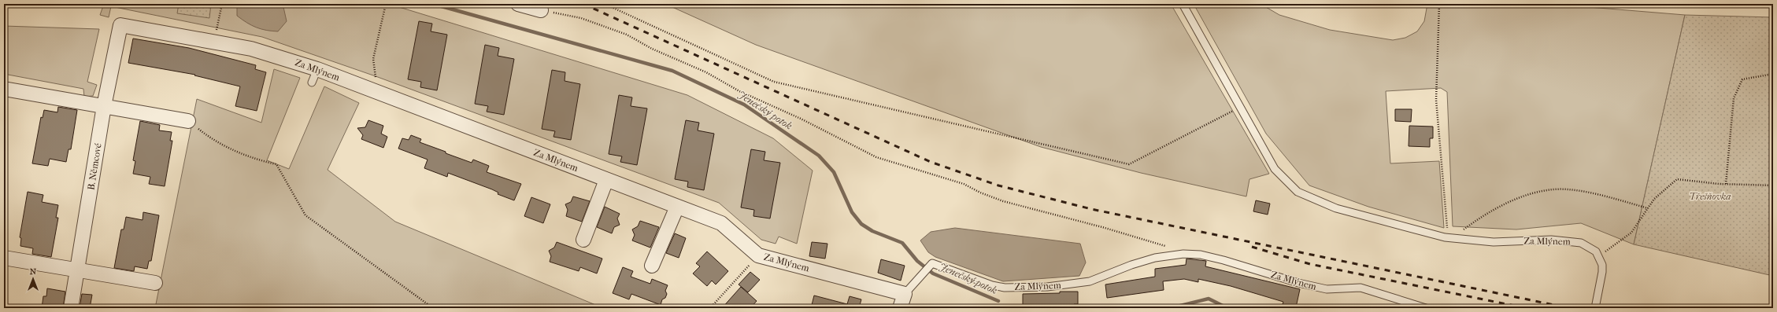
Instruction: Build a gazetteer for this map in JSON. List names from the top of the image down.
{
  "streets": {
    "street": ["Za Mlýnem", "B. Němcové"]
  },
  "crossings": [
    ["Za Mlýnem", "B. Němcové"]
  ],
  "water": ["Jenečský potok"],
  "parks": ["Třešňovka"],
  "north": "top"
}
